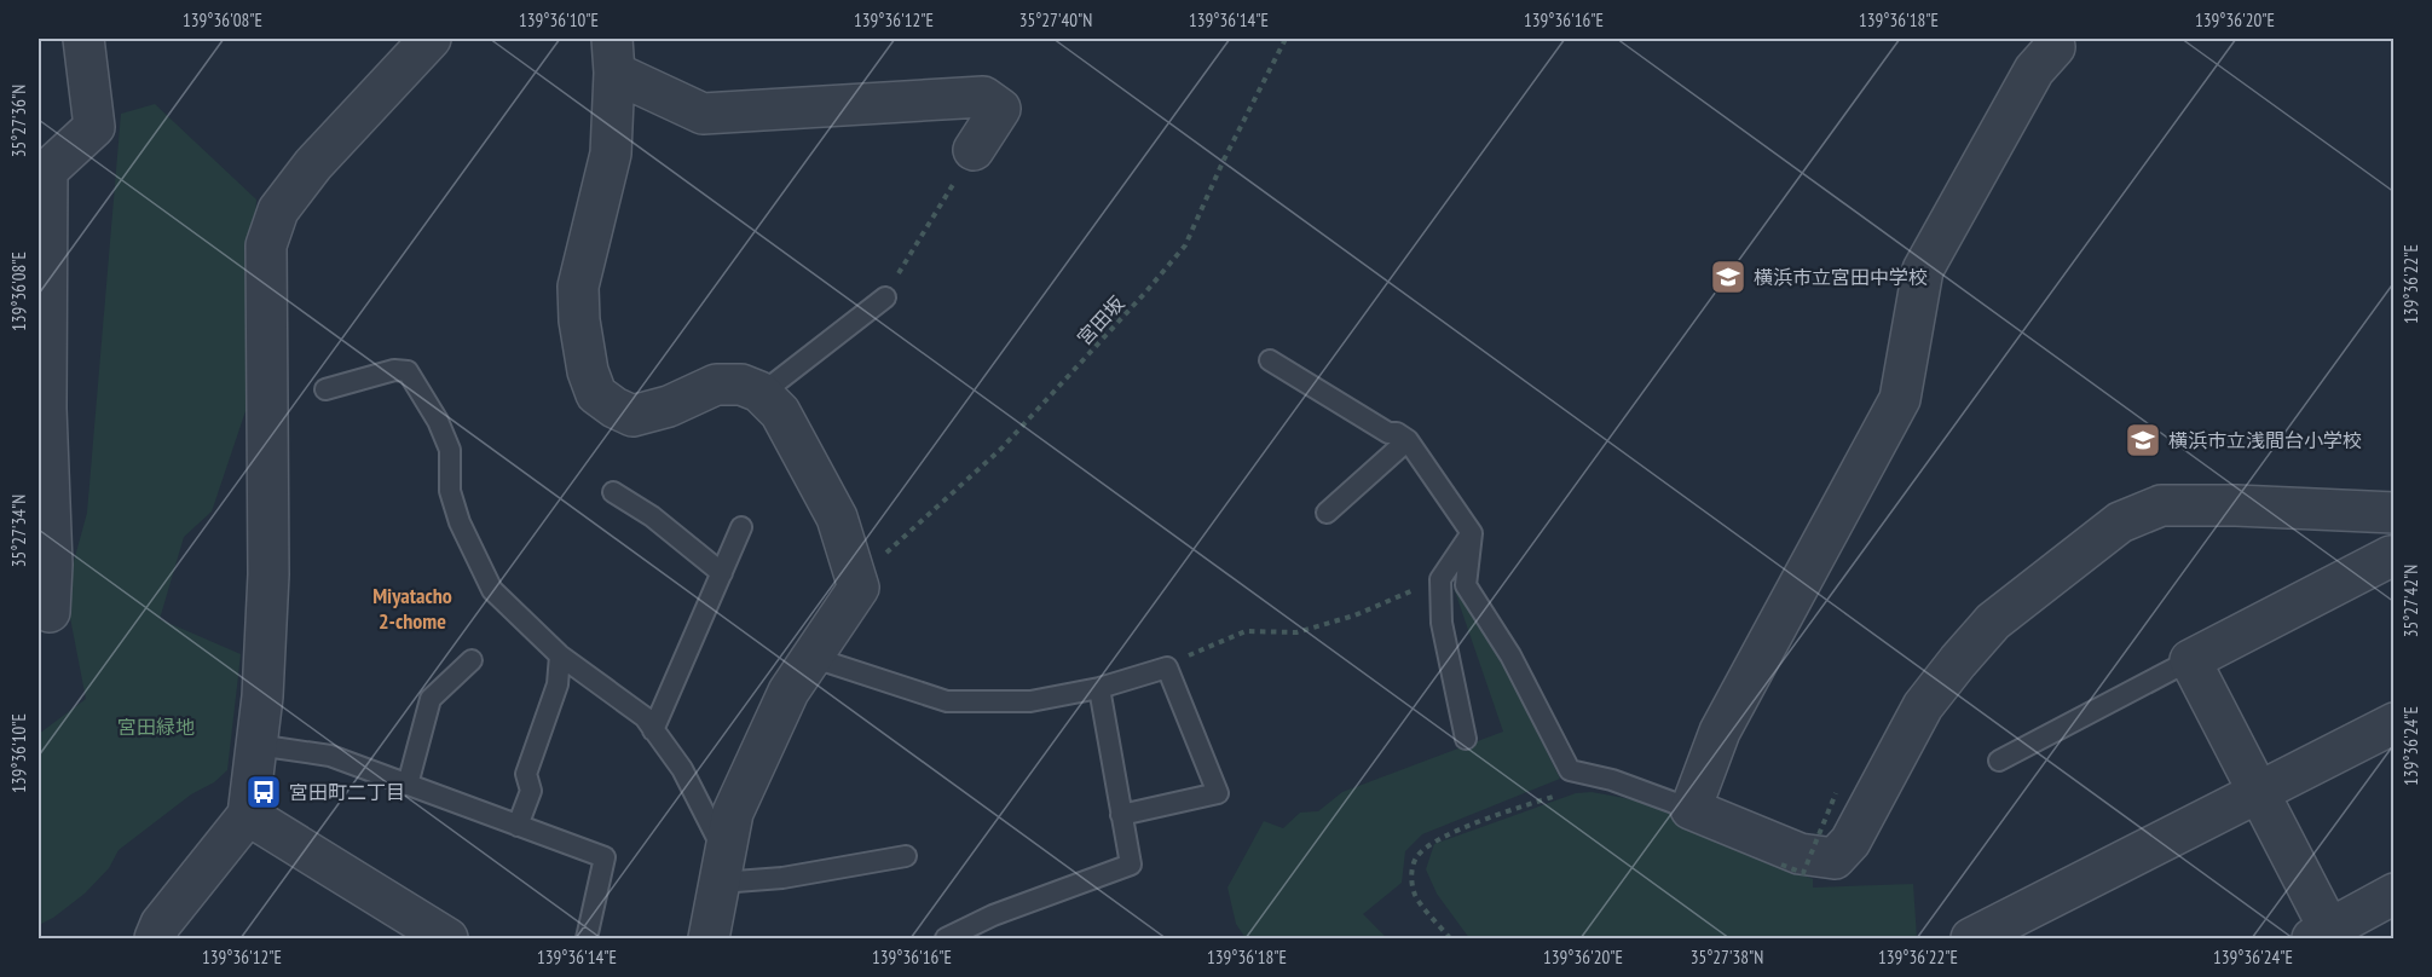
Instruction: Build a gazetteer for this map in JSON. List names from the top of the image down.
{
  "streets": {
    "path": ["宮田坂"]
  },
  "districts": ["Miyatacho 2-chome"],
  "parks": ["宮田緑地"],
  "places": {
    "school or university": ["横浜市立宮田中学校", "横浜市立浅間台小学校"],
    "bus stop": ["宮田町二丁目"]
  },
  "coordinates": [
    "139°36'08\"E",
    "139°36'10\"E",
    "139°36'12\"E",
    "35°27'40\"N",
    "139°36'14\"E",
    "139°36'16\"E",
    "139°36'18\"E",
    "139°36'20\"E",
    "35°27'36\"N",
    "139°36'22\"E",
    "35°27'34\"N",
    "35°27'42\"N",
    "139°36'24\"E",
    "35°27'38\"N"
  ]
}
